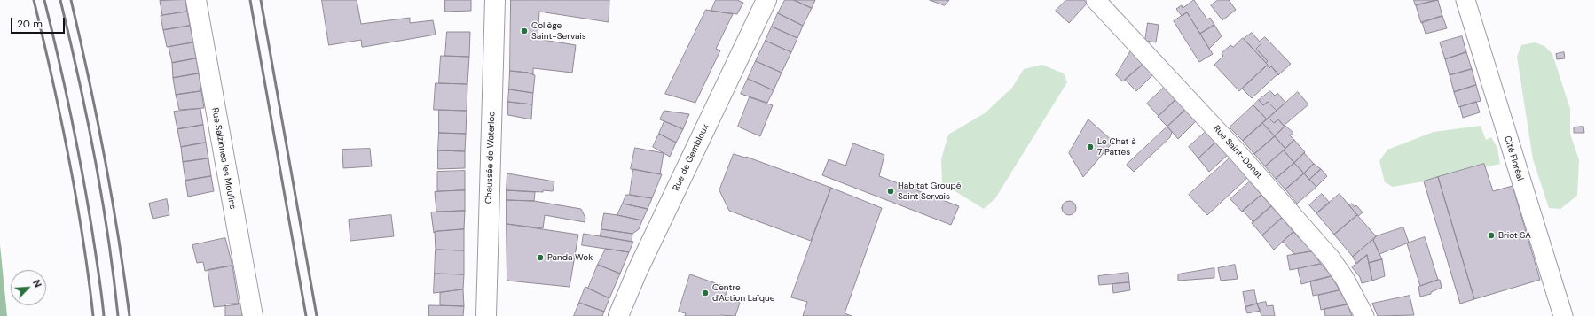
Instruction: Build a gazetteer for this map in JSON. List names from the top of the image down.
{
  "streets": {
    "main road": ["Chaussée de Waterloo", "Rue de Gembloux", "Rue Salzinnes les Moulins"],
    "street": ["Rue Saint-Donat", "Cité Floréal"]
  },
  "places": [
    "Collège Saint-Servais",
    "Le Chat à 7 Pattes",
    "Habitat Groupé Saint Servais",
    "Briot SA",
    "Panda Wok",
    "Centre d'Action Laïque"
  ],
  "scale_bar": "20 m",
  "north": "top right"
}
